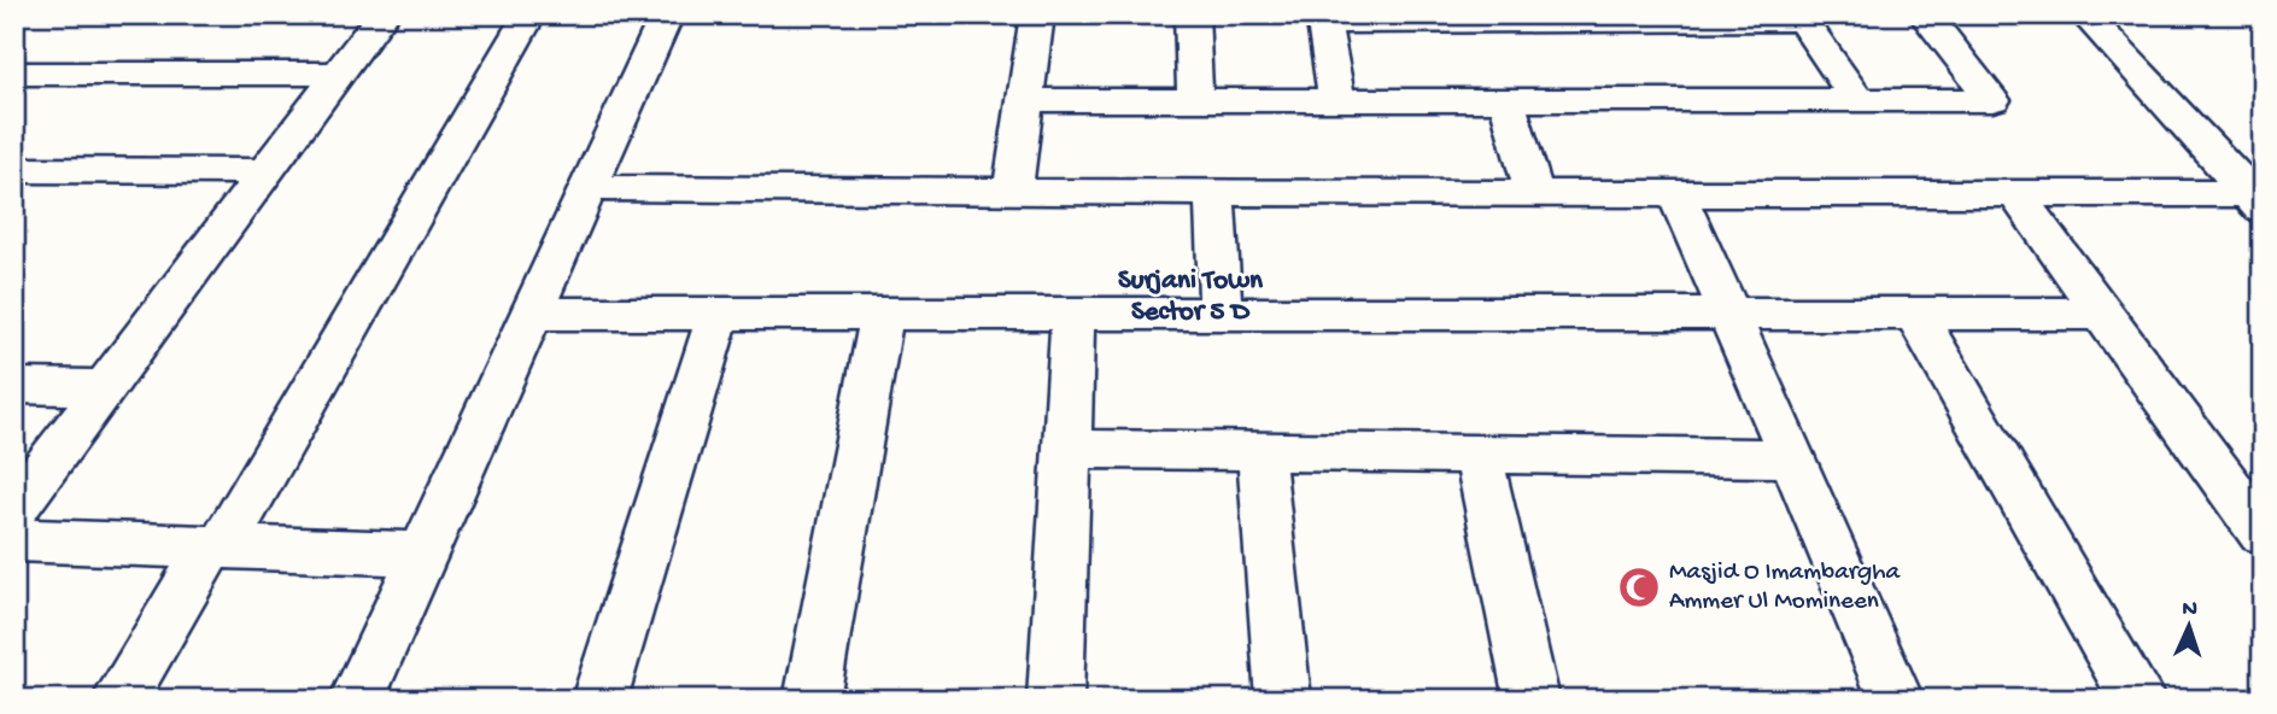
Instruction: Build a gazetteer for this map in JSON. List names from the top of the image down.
{
  "districts": ["Surjani Town Sector 5 D"],
  "places": {
    "mosque": ["Masjid O Imambargha Ammer Ul Momineen"]
  },
  "north": "top"
}
